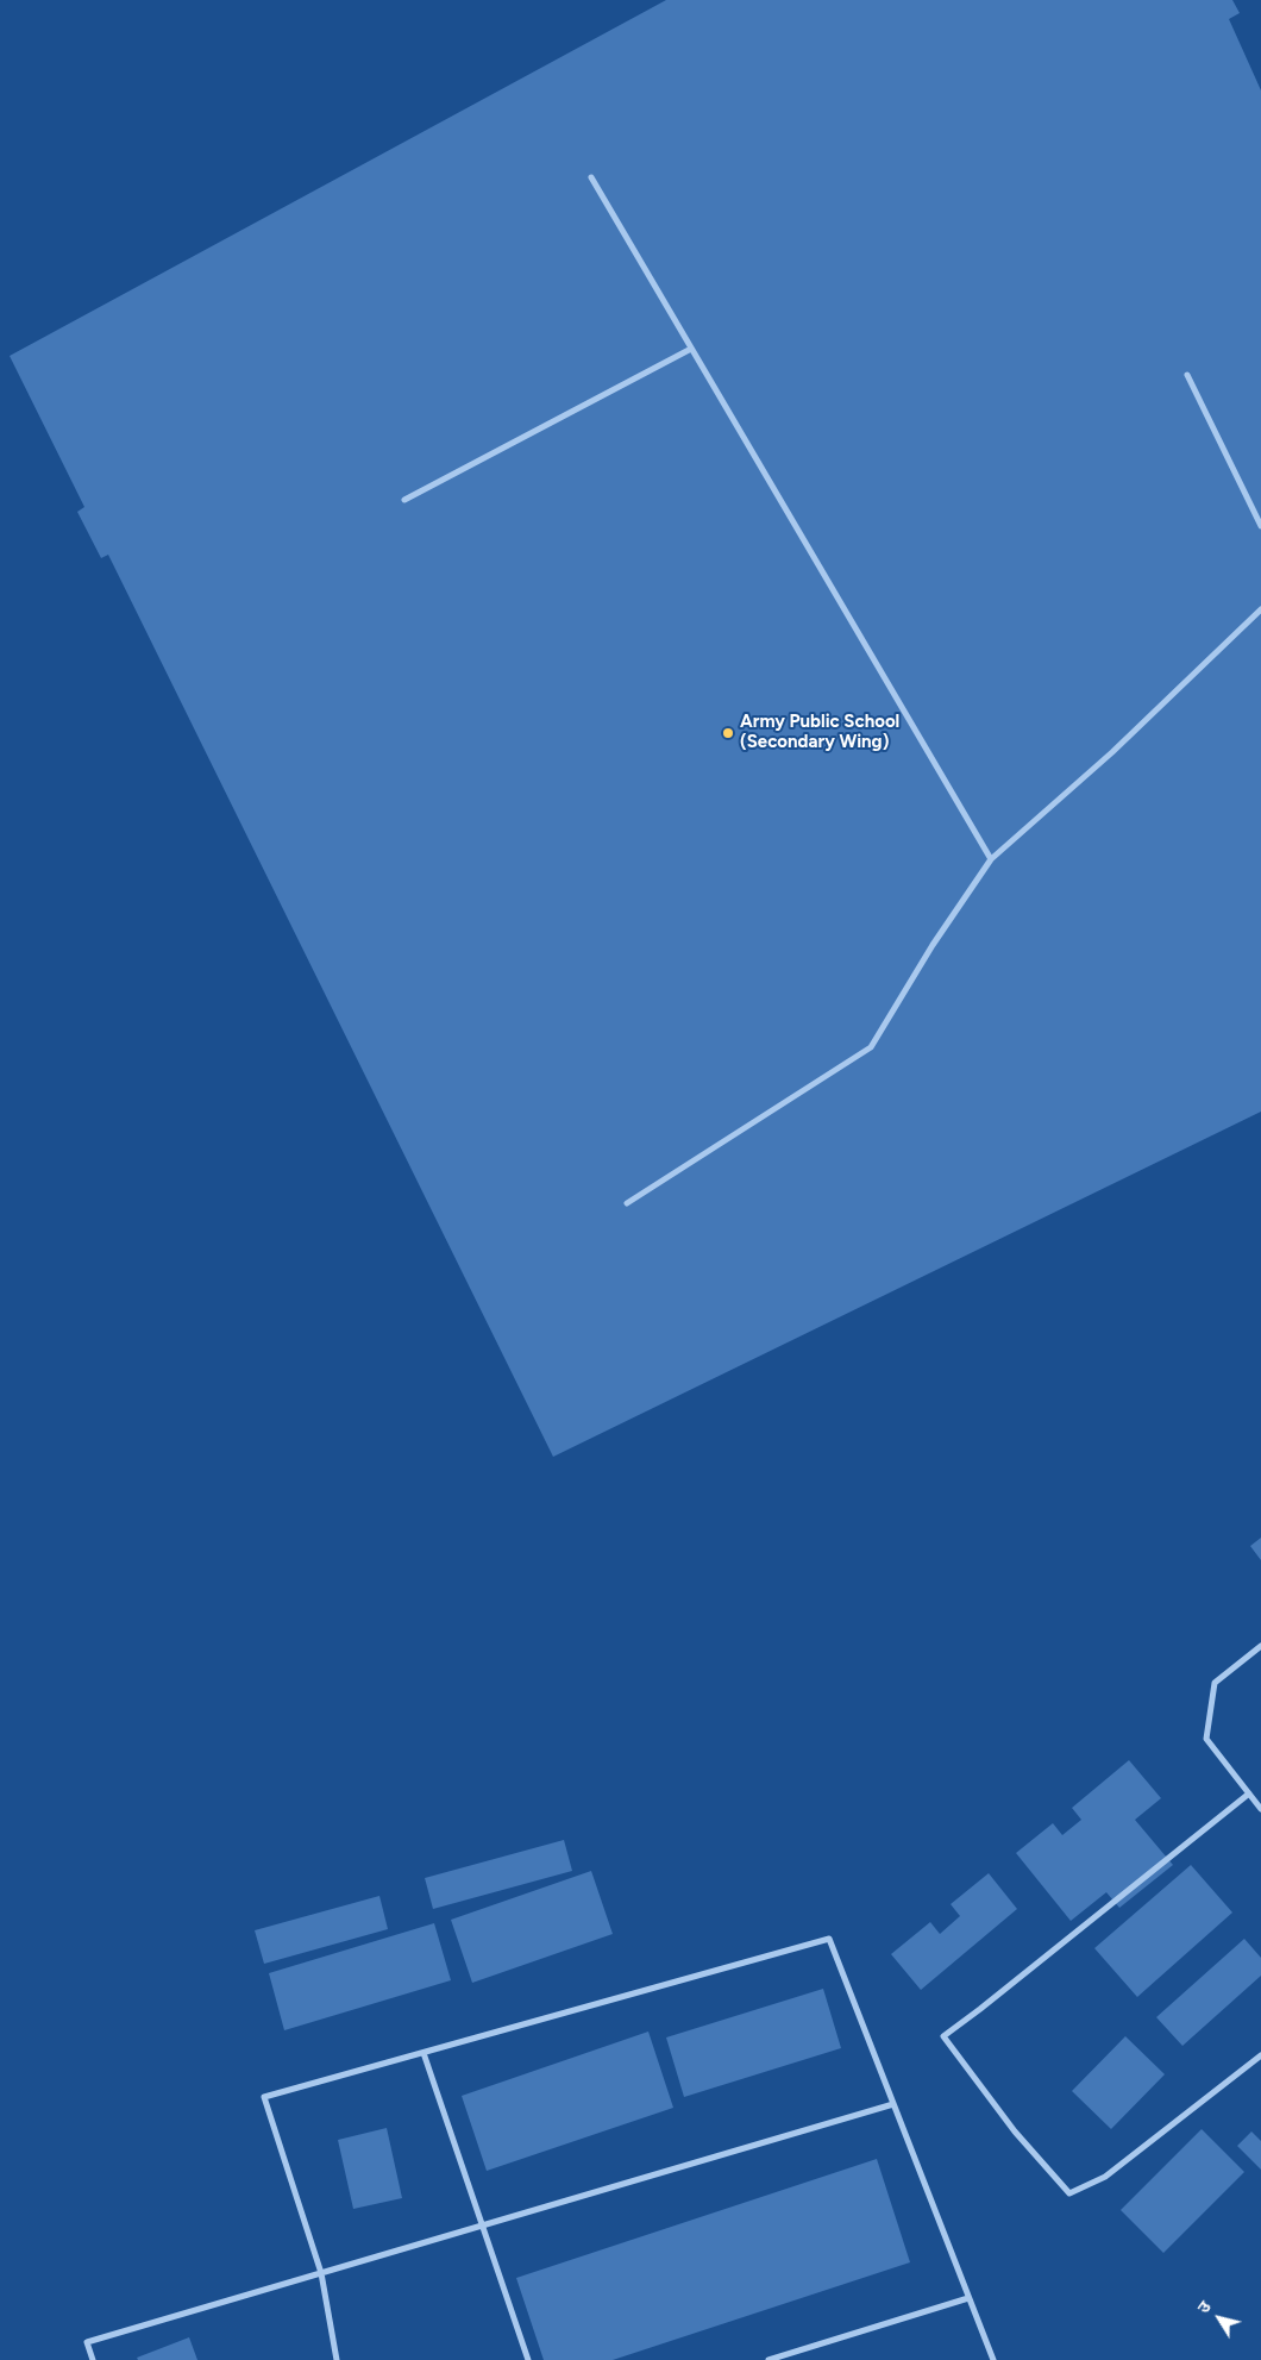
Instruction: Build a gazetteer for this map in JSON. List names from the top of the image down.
{
  "places": ["Army Public School (Secondary Wing)"],
  "north": "top left"
}
